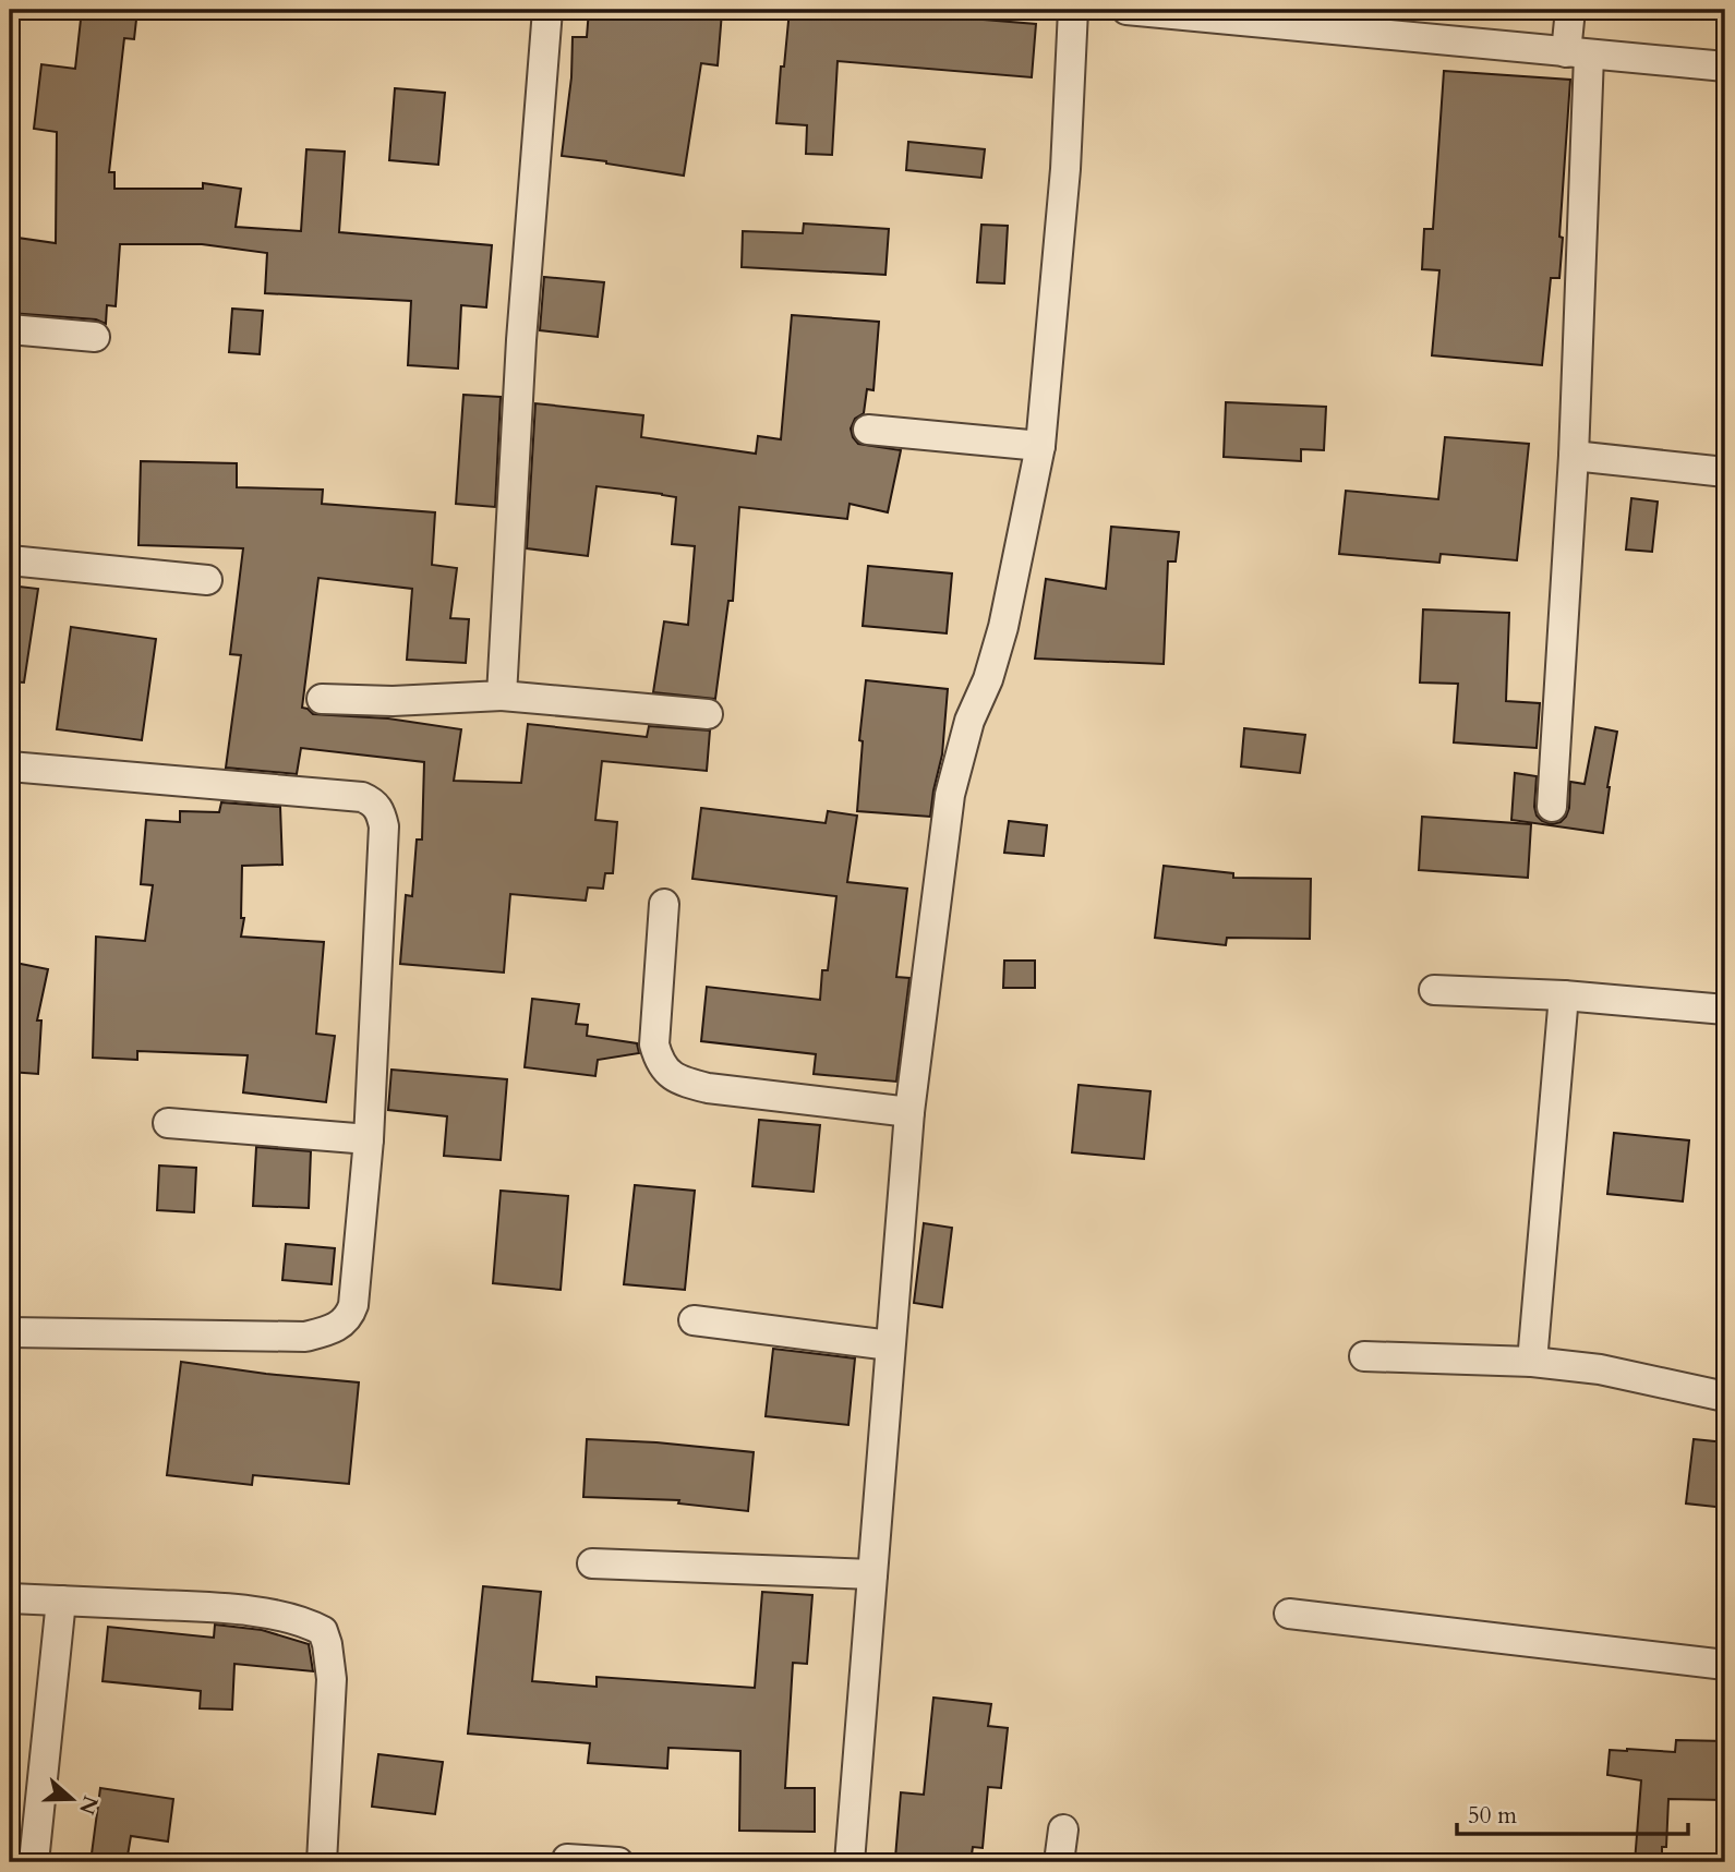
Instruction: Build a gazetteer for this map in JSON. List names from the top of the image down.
{
  "scale_bar": "50 m",
  "north": "right"
}
